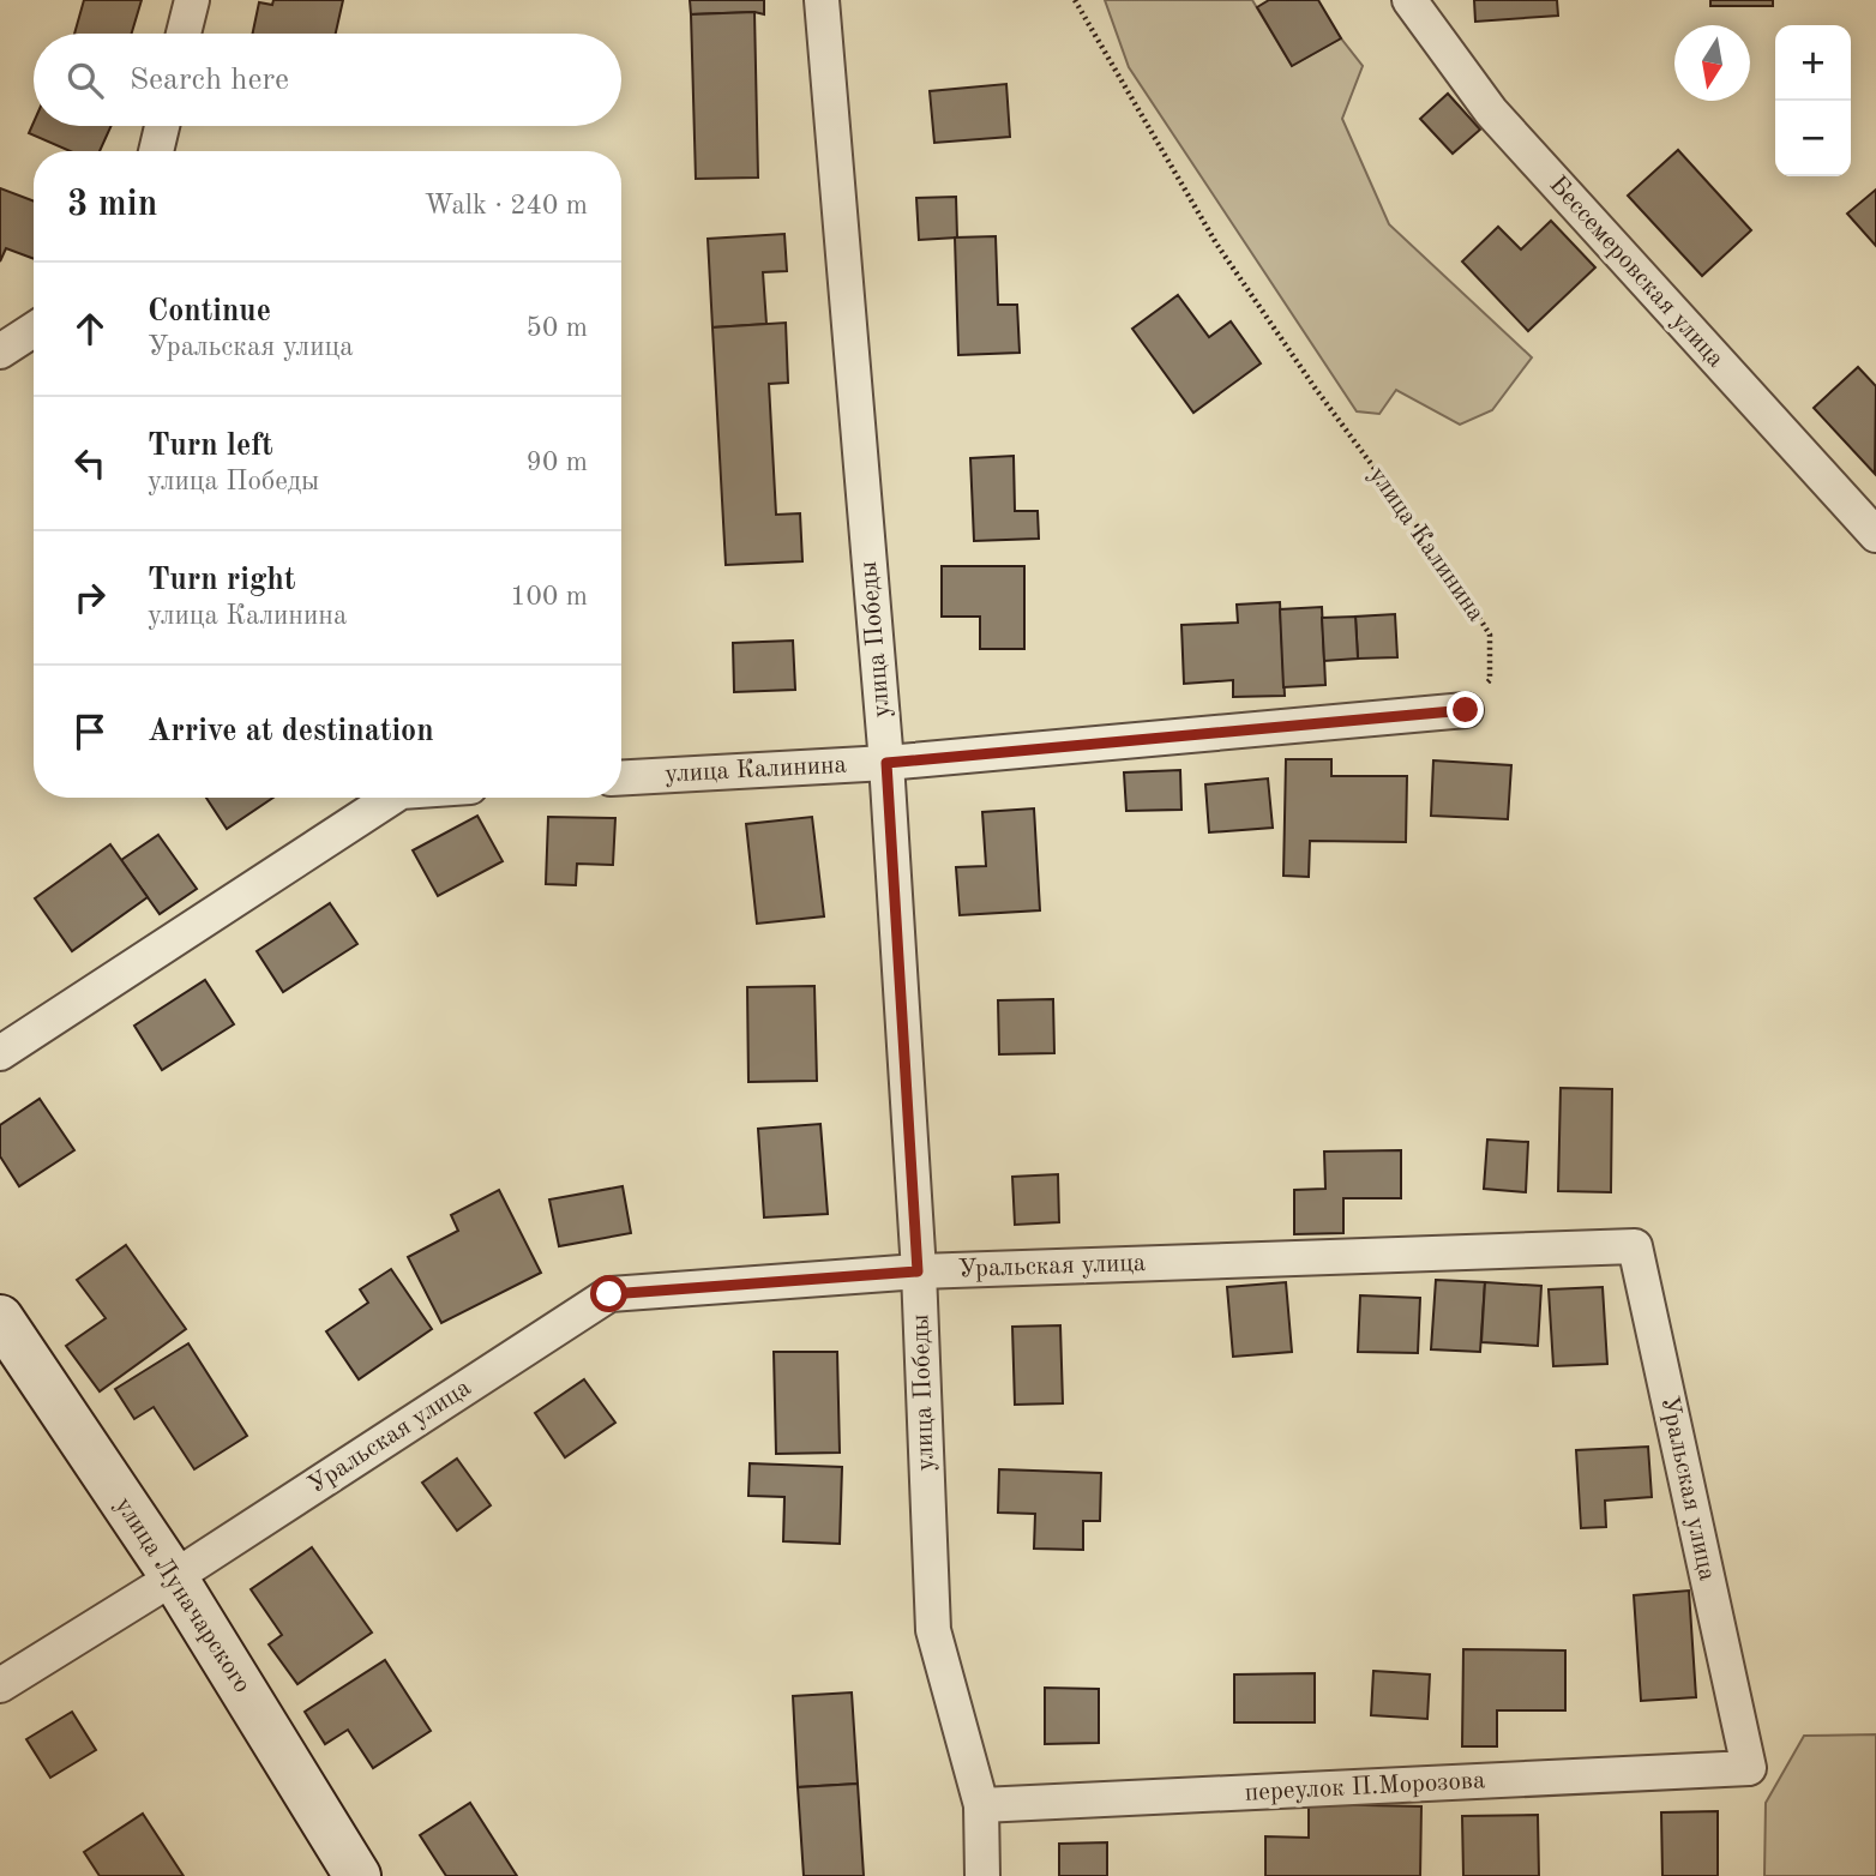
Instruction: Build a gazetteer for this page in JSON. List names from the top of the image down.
{
  "streets": {
    "street": [
      "Бессемеровская улица",
      "улица Калинина",
      "улица Победы",
      "Уральская улица",
      "улица Луначарского",
      "переулок П.Морозова"
    ]
  },
  "crossings": [
    ["улица Калинина", "улица Победы"],
    ["улица Победы", "Уральская улица"],
    ["улица Победы", "переулок П.Морозова"],
    ["Уральская улица", "улица Луначарского"],
    ["Уральская улица", "переулок П.Морозова"]
  ],
  "north": "bottom",
  "page": {
    "map_buttons": ["+", "−"],
    "search": "Search here",
    "heading": ["3 min", "Walk · 240 m"],
    "list": [
      ["Continue", "Уральская улица", "50 m"],
      ["Turn left", "улица Победы", "90 m"],
      ["Turn right", "улица Калинина", "100 m"],
      "Arrive at destination"
    ]
  }
}
